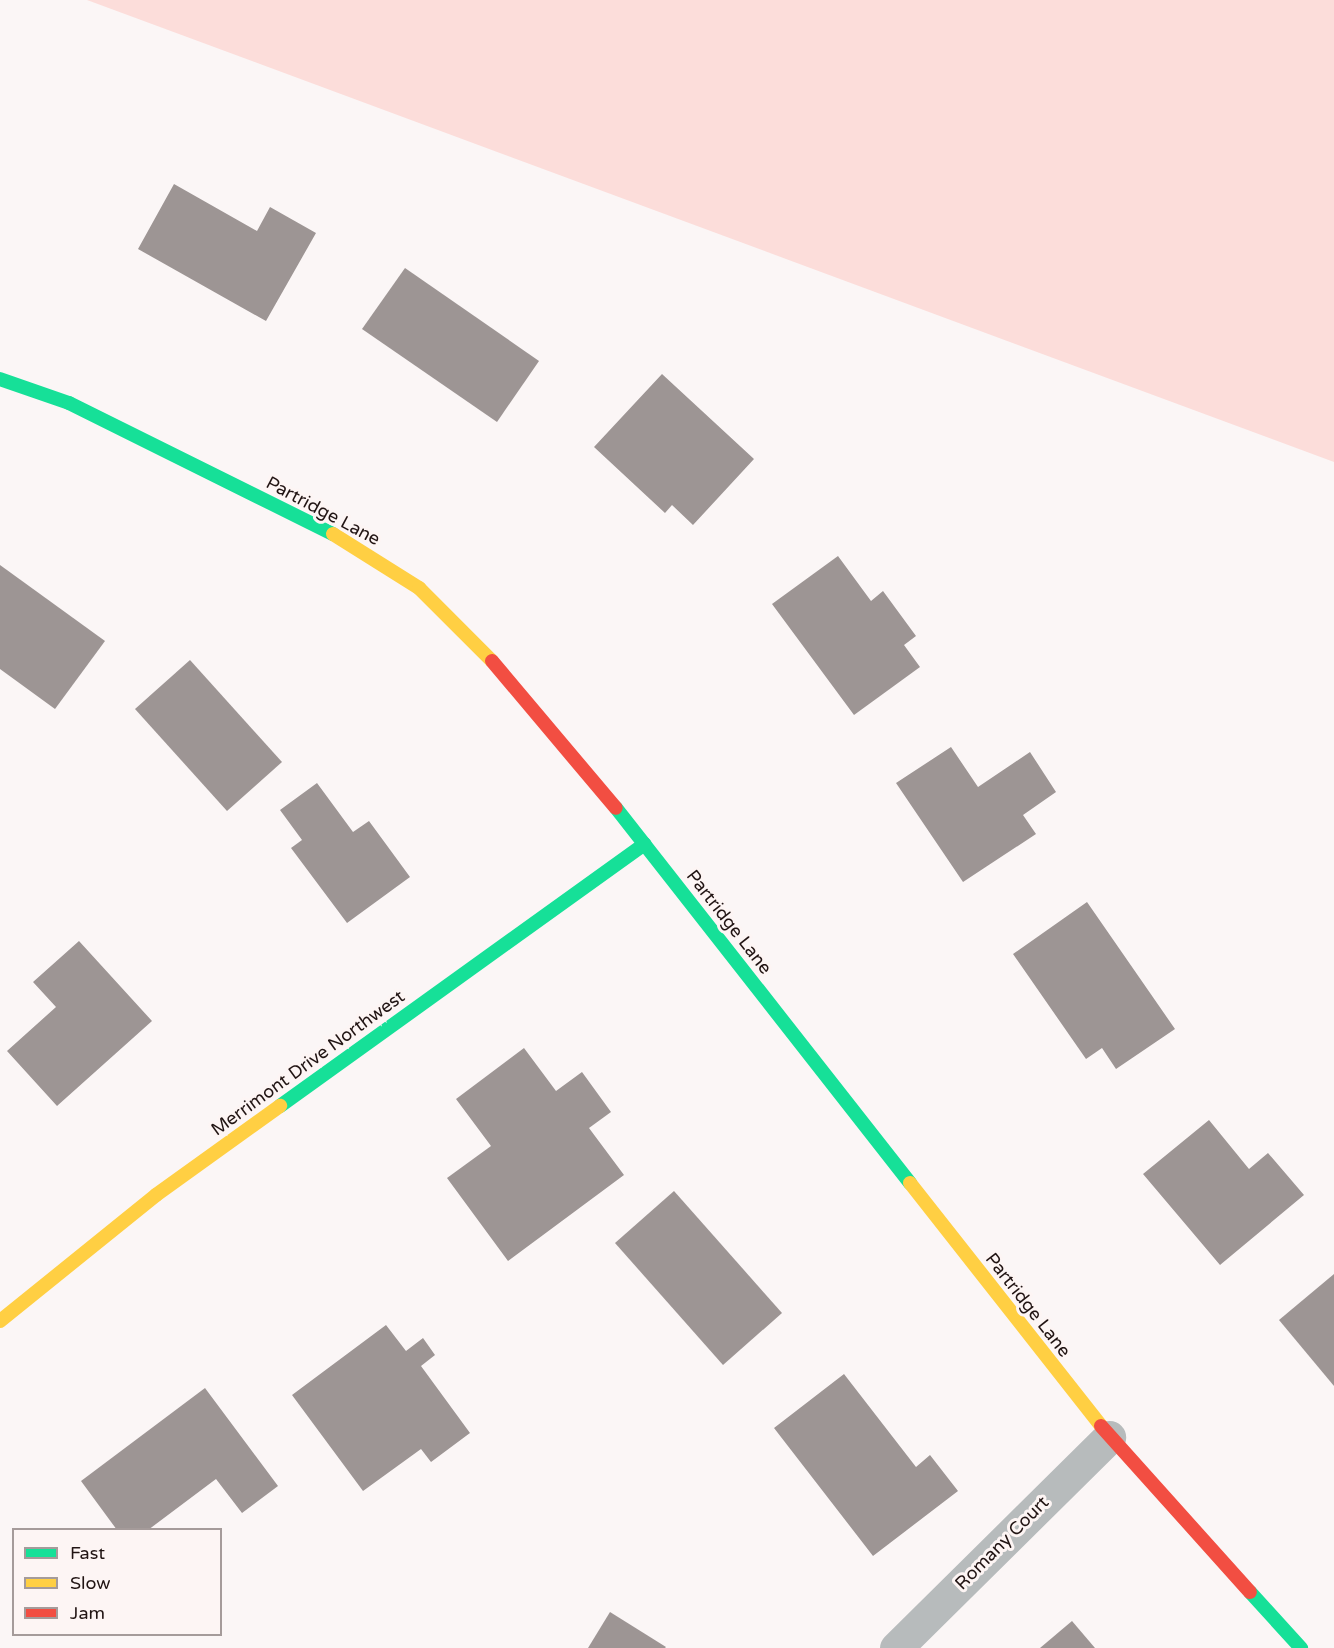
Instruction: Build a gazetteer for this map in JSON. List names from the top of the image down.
{
  "streets": {
    "street": ["Partridge Lane", "Merrimont Drive Northwest", "Romany Court"]
  },
  "crossings": [
    ["Partridge Lane", "Merrimont Drive Northwest"],
    ["Partridge Lane", "Romany Court"]
  ],
  "legend": ["Fast", "Slow", "Jam"]
}
